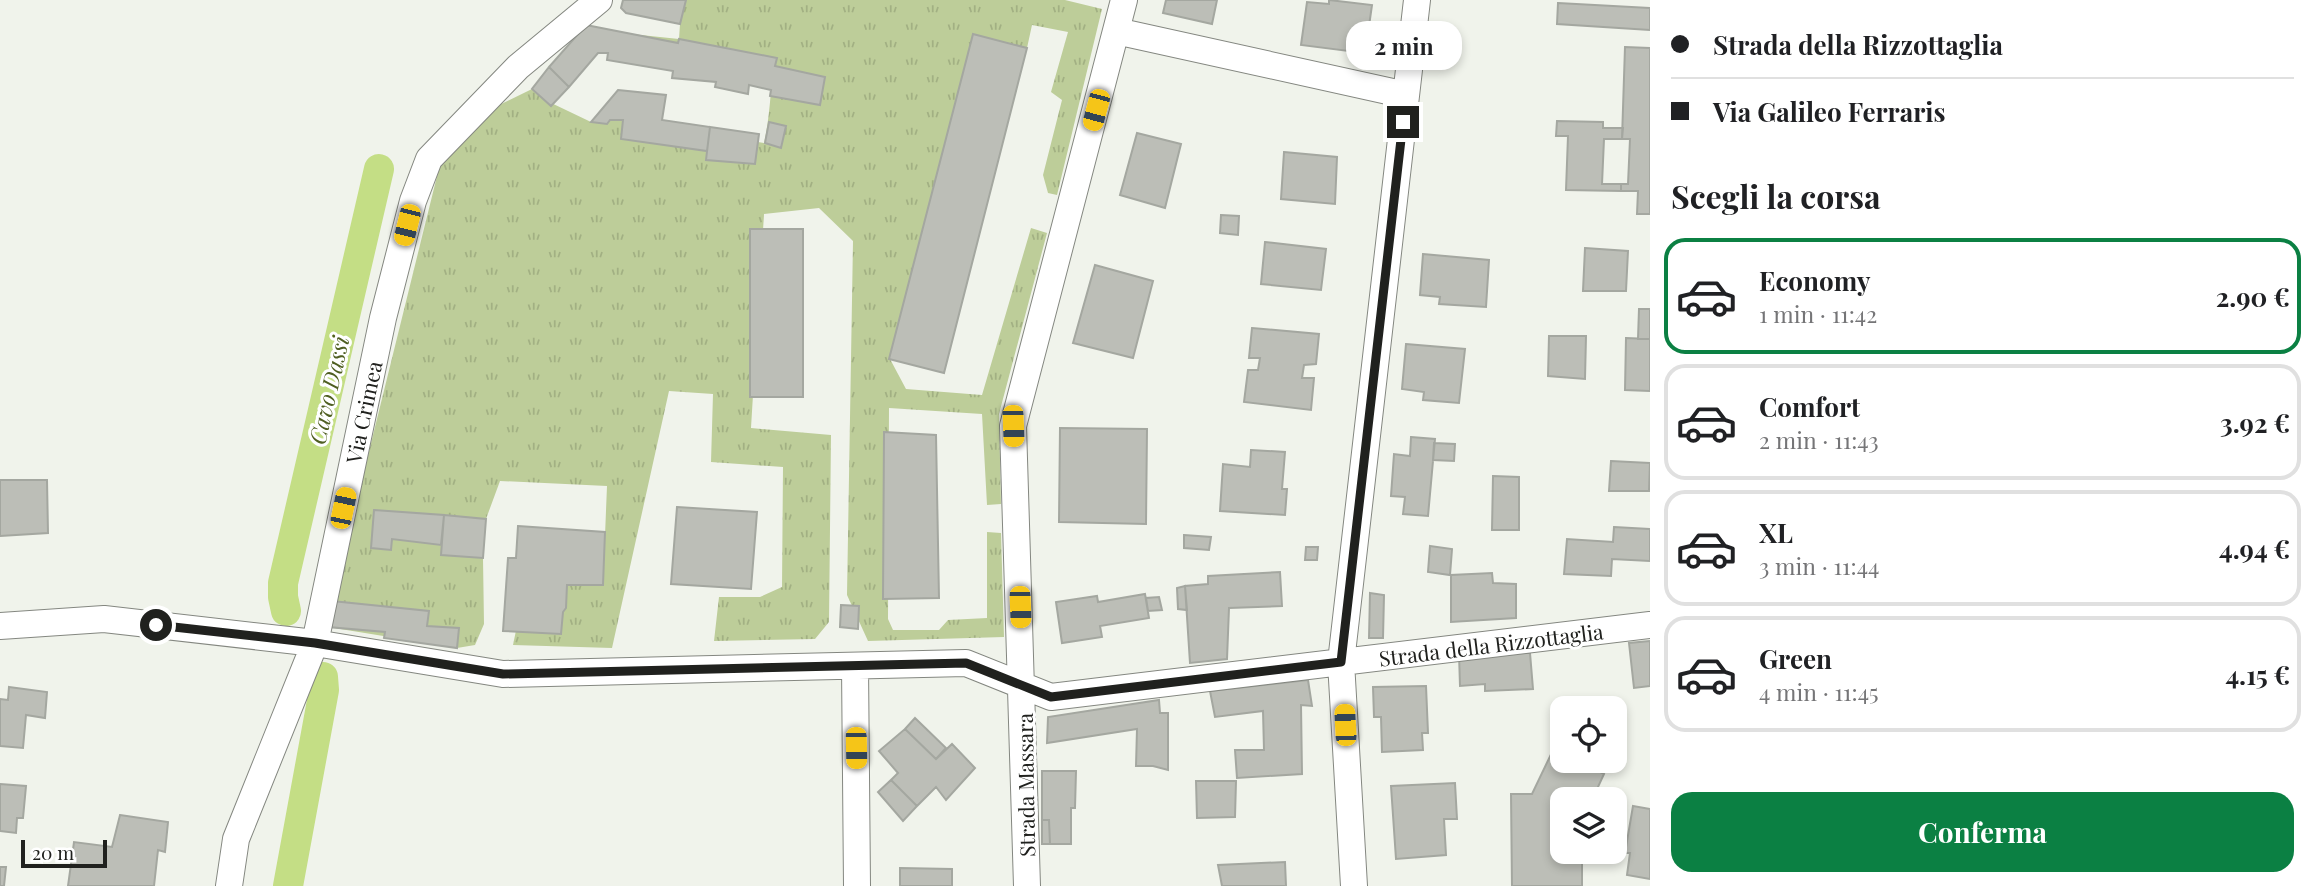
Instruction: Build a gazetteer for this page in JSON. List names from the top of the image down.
{
  "streets": {
    "street": ["Via Crimea", "Strada della Rizzottaglia", "Strada Massara"]
  },
  "crossings": [
    ["Via Crimea", "Strada della Rizzottaglia"],
    ["Strada della Rizzottaglia", "Strada Massara"]
  ],
  "water": ["Cavo Dassi"],
  "scale_bar": "20 m",
  "page": {
    "banner": ["Strada della Rizzottaglia", "Via Galileo Ferraris"],
    "bubble": "2 min",
    "heading": "Scegli la corsa",
    "list": [
      {
        "name": "Economy",
        "note": "1 min · 11:42",
        "value": "2.90 €"
      },
      {
        "name": "Comfort",
        "note": "2 min · 11:43",
        "value": "3.92 €"
      },
      {
        "name": "XL",
        "note": "3 min · 11:44",
        "value": "4.94 €"
      },
      {
        "name": "Green",
        "note": "4 min · 11:45",
        "value": "4.15 €"
      }
    ],
    "buttons": "Conferma",
    "scale": "20 m"
  }
}
